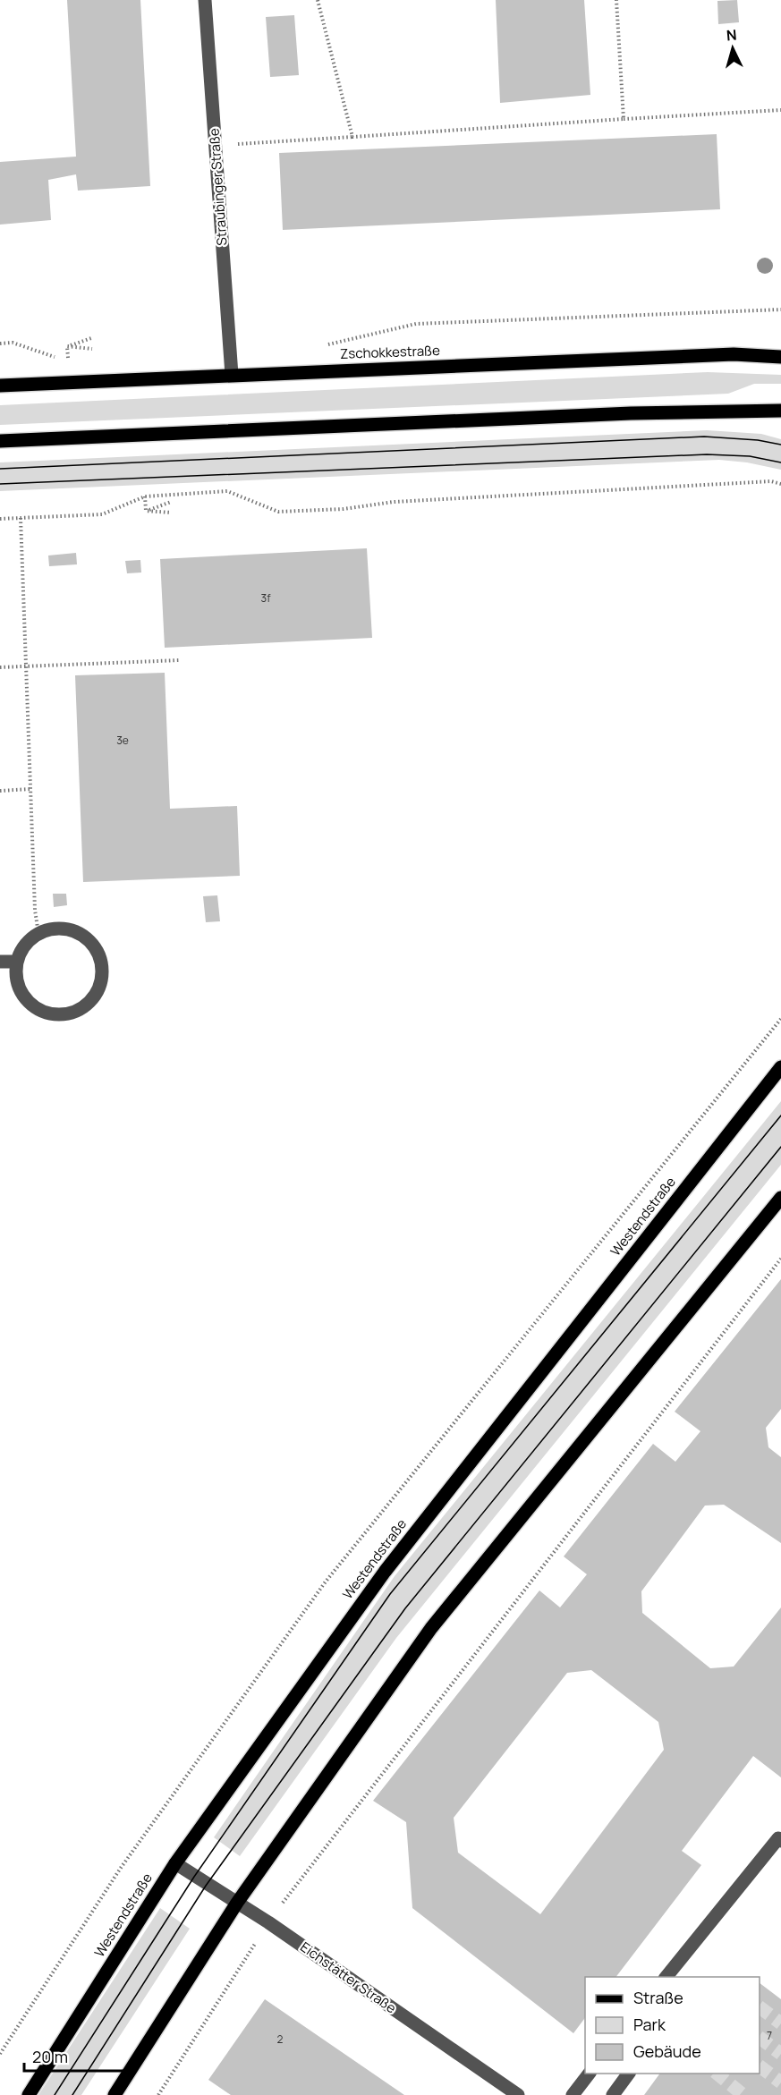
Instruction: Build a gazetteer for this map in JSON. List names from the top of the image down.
{
  "streets": {
    "main road": ["Zschokkestraße", "Westendstraße"],
    "street": ["Straubinger Straße", "Eichstätter Straße"]
  },
  "crossings": [
    ["Straubinger Straße", "Zschokkestraße"],
    ["Westendstraße", "Eichstätter Straße"]
  ],
  "house_numbers": [
    "3f",
    "3e",
    "7",
    "2"
  ],
  "legend": ["Straße", "Park", "Gebäude"],
  "scale_bar": "20 m",
  "north": "top"
}
